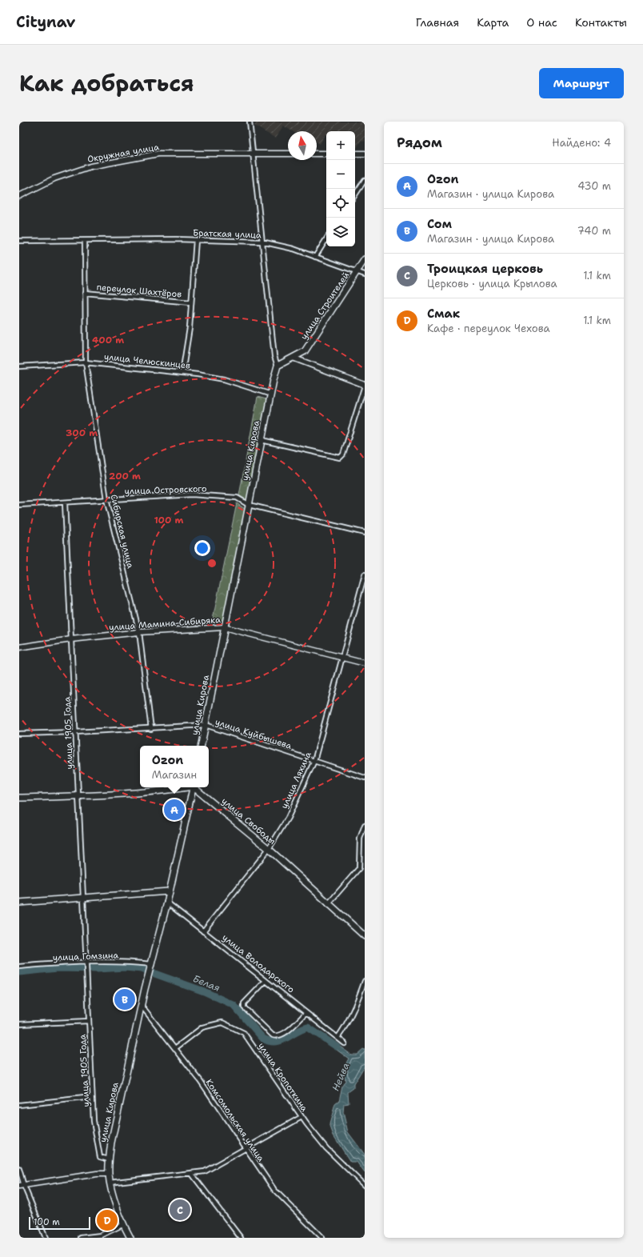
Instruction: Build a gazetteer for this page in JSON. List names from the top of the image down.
{
  "streets": {
    "main road": ["улица Строителей", "улица Кирова", "улица Свободы"],
    "street": [
      "Окружная улица",
      "Братская улица",
      "переулок Шахтёров",
      "улица Челюскинцев",
      "улица Островского",
      "Сибирская улица",
      "улица Мамина-Сибиряка",
      "улица 1905 Года",
      "улица Куйбышева",
      "улица Ляхина",
      "улица Гомзина",
      "улица Володарского",
      "улица Кропоткина",
      "Комсомольская улица"
    ]
  },
  "crossings": [
    ["Окружная улица", "улица Кирова"],
    ["Братская улица", "улица Строителей"],
    ["Братская улица", "улица Кирова"],
    ["Братская улица", "Сибирская улица"],
    ["переулок Шахтёров", "Сибирская улица"],
    ["улица Строителей", "улица Кирова"],
    ["улица Челюскинцев", "улица Кирова"],
    ["улица Челюскинцев", "Сибирская улица"],
    ["улица Кирова", "улица Островского"],
    ["улица Кирова", "улица Мамина-Сибиряка"],
    ["улица Кирова", "улица 1905 Года"],
    ["улица Кирова", "улица Куйбышева"],
    ["улица Кирова", "улица Гомзина"],
    ["улица Кирова", "улица Володарского"],
    ["улица Кирова", "Комсомольская улица"],
    ["улица Островского", "Сибирская улица"],
    ["улица Островского", "улица 1905 Года"],
    ["Сибирская улица", "улица Мамина-Сибиряка"],
    ["Сибирская улица", "улица Куйбышева"],
    ["улица Мамина-Сибиряка", "улица 1905 Года"],
    ["улица Мамина-Сибиряка", "улица Ляхина"],
    ["улица 1905 Года", "улица Куйбышева"],
    ["улица 1905 Года", "улица Гомзина"],
    ["улица Куйбышева", "улица Ляхина"],
    ["улица Ляхина", "улица Свободы"],
    ["улица Ляхина", "улица Володарского"],
    ["улица Володарского", "улица Кропоткина"],
    ["улица Кропоткина", "Комсомольская улица"]
  ],
  "water": ["Белая", "Нейва"],
  "scale_bar": "100 m",
  "north": "top",
  "page": {
    "header": "Citynav",
    "nav": [
      "Главная",
      "Карта",
      "О нас",
      "Контакты"
    ],
    "title": "Как добраться",
    "buttons": "Маршрут",
    "heading": ["Рядом", "Найдено: 4"],
    "map_buttons": ["+", "−"],
    "list": [
      {
        "mark": "A",
        "name": "Ozon",
        "note": "Магазин · улица Кирова",
        "value": "430 m"
      },
      {
        "mark": "B",
        "name": "Сом",
        "note": "Магазин · улица Кирова",
        "value": "740 m"
      },
      {
        "mark": "C",
        "name": "Троицкая церковь",
        "note": "Церковь · улица Крылова",
        "value": "1.1 km"
      },
      {
        "mark": "D",
        "name": "Смак",
        "note": "Кафе · переулок Чехова",
        "value": "1.1 km"
      }
    ],
    "popup": ["Ozon", "Магазин"],
    "pins": [
      "A",
      "B",
      "C",
      "D"
    ],
    "scale": "100 m"
  },
  "rings": [
    "400 m",
    "300 m",
    "200 m",
    "100 m"
  ]
}
